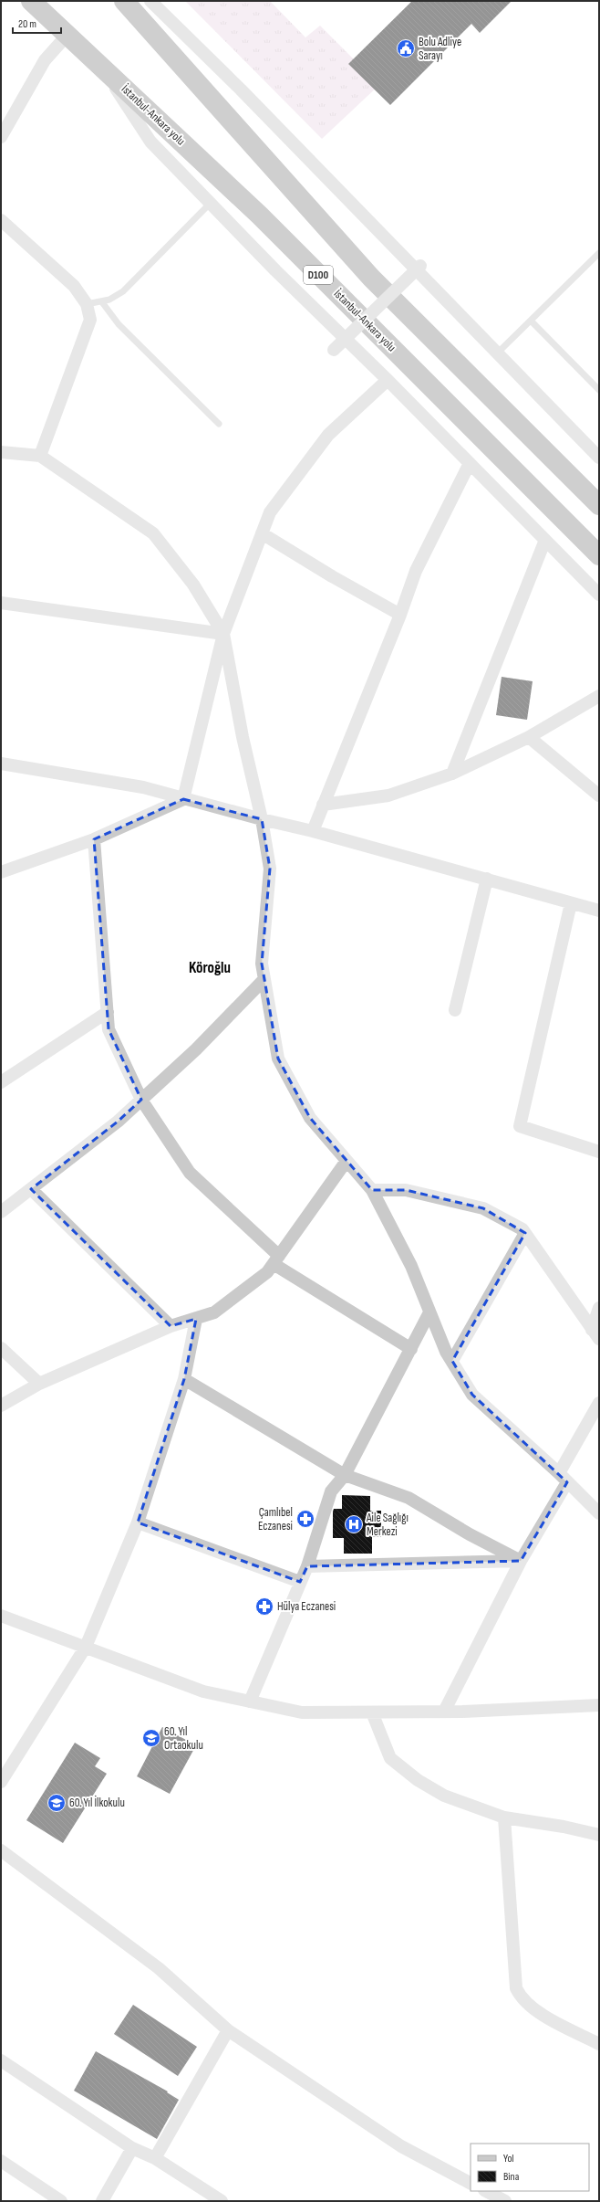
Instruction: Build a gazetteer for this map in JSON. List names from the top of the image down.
{
  "streets": {
    "highway": ["İstanbul-Ankara yolu", "D100"]
  },
  "districts": ["Köroğlu"],
  "places": {
    "public building": ["Bolu Adliye Sarayı"],
    "pharmacy": ["Çamlıbel Eczanesi", "Hülya Eczanesi"],
    "hospital": ["Aile Sağlığı Merkezi"],
    "school or university": ["60. Yıl Ortaokulu", "60. Yıl İlkokulu"]
  },
  "legend": ["Yol", "Bina"],
  "scale_bar": "20 m"
}
